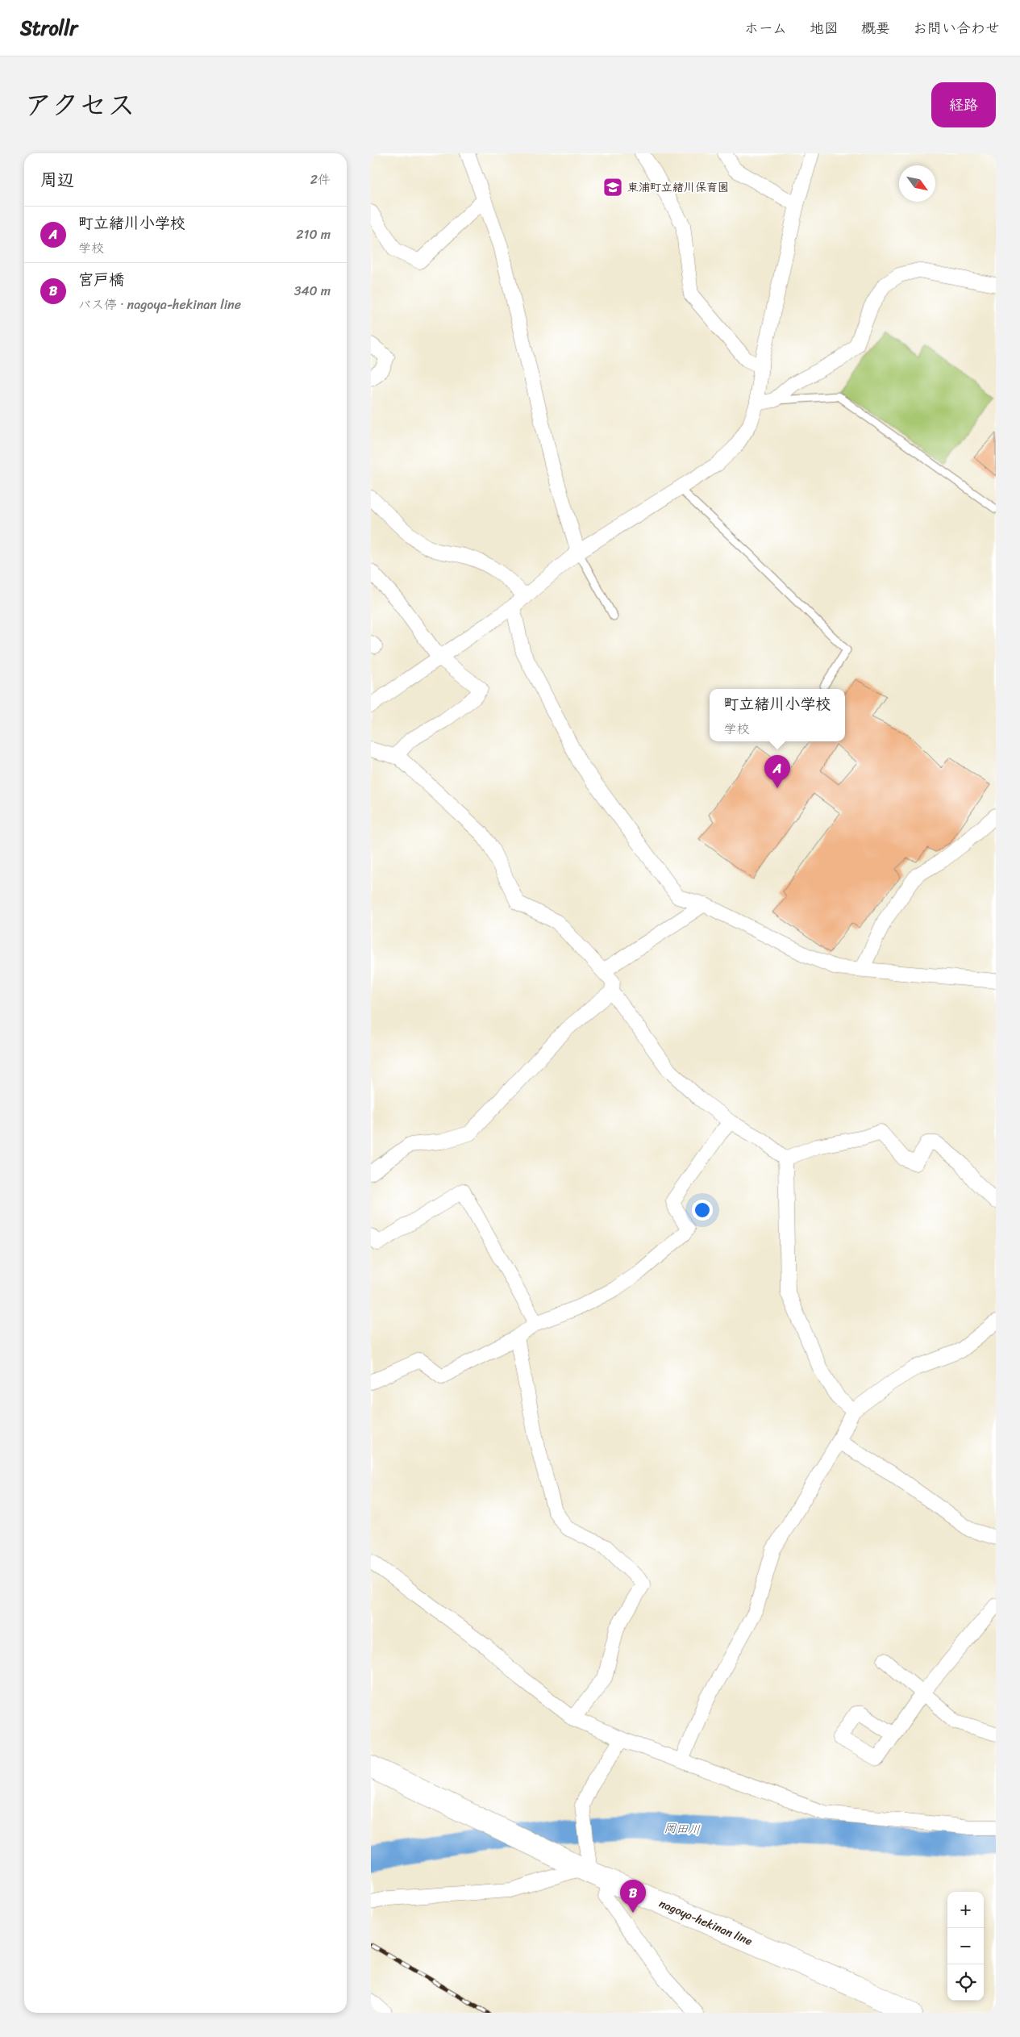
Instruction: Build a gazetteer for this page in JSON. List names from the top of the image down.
{
  "streets": {
    "main road": ["nagoya-hekinan line"]
  },
  "water": ["岡田川"],
  "places": {
    "school or university": ["東浦町立緒川保育園"]
  },
  "north": "bottom right",
  "page": {
    "header": "Strollr",
    "nav": [
      "ホーム",
      "地図",
      "概要",
      "お問い合わせ"
    ],
    "title": "アクセス",
    "buttons": "経路",
    "heading": ["周辺", "2件"],
    "list": [
      {
        "mark": "A",
        "name": "町立緒川小学校",
        "note": "学校",
        "value": "210 m"
      },
      {
        "mark": "B",
        "name": "宮戸橋",
        "note": "バス停 · nagoya-hekinan line",
        "value": "340 m"
      }
    ],
    "popup": ["町立緒川小学校", "学校"],
    "pins": ["A", "B"],
    "map_buttons": ["+", "−"]
  }
}
